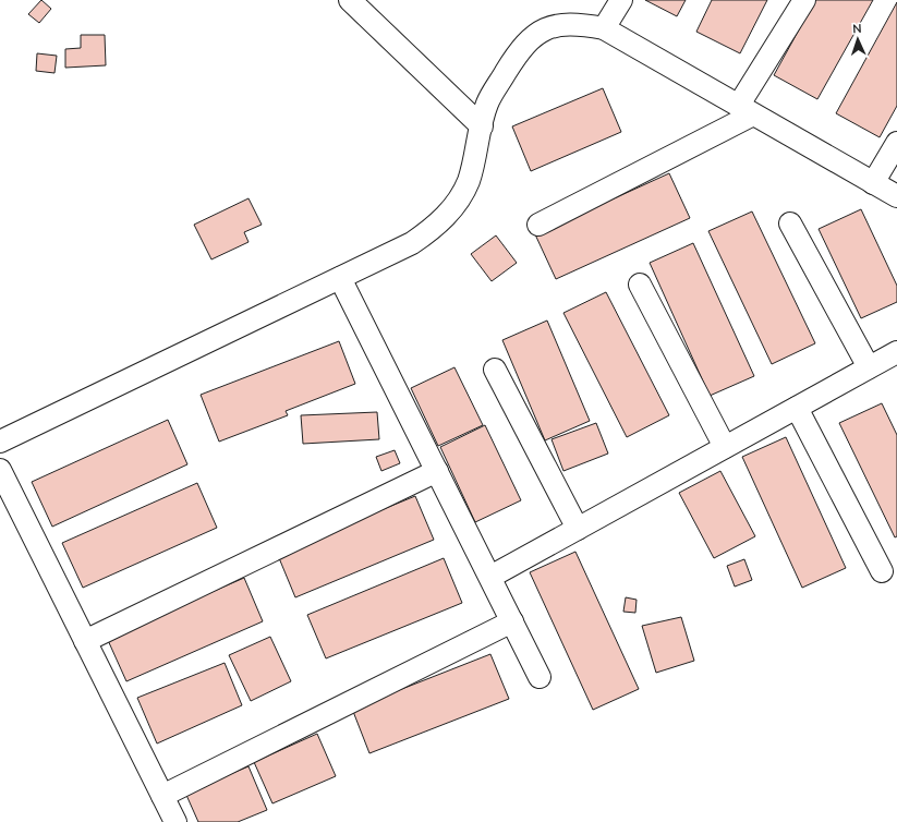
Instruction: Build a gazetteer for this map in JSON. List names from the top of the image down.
{
  "north": "top"
}
